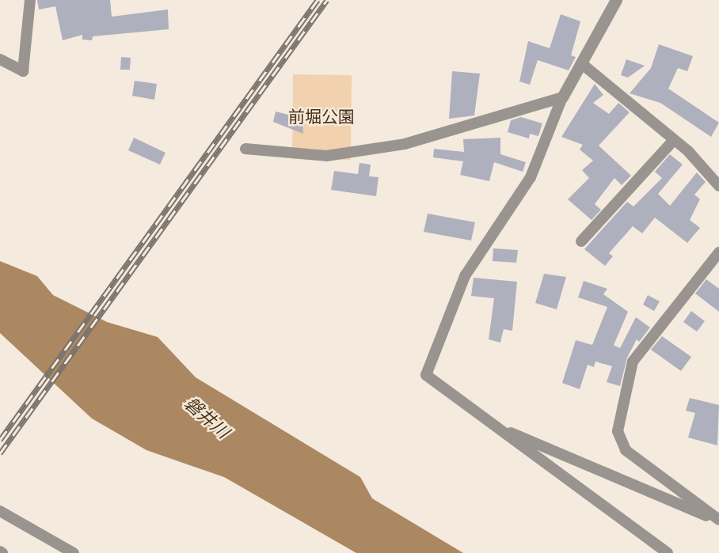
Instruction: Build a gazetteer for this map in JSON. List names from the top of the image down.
{
  "water": ["磐井川"],
  "parks": ["前堀公園"]
}
